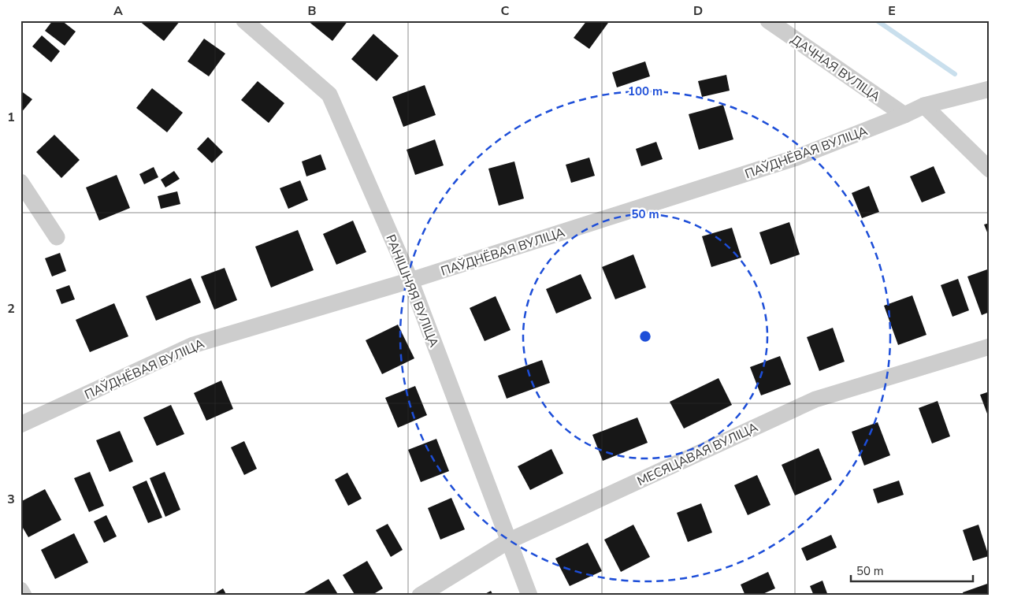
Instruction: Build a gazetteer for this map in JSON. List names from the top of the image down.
{
  "streets": {
    "street": [
      "ДАЧНАЯ ВУЛІЦА",
      "ПАЎДНЁВАЯ ВУЛІЦА",
      "РАНІШНЯЯ ВУЛІЦА",
      "МЕСЯЦАВАЯ ВУЛІЦА"
    ]
  },
  "crossings": [
    ["ДАЧНАЯ ВУЛІЦА", "ПАЎДНЁВАЯ ВУЛІЦА"],
    ["ПАЎДНЁВАЯ ВУЛІЦА", "РАНІШНЯЯ ВУЛІЦА"],
    ["РАНІШНЯЯ ВУЛІЦА", "МЕСЯЦАВАЯ ВУЛІЦА"]
  ],
  "scale_bar": "50 m",
  "grid": {
    "columns": [
      "A",
      "B",
      "C",
      "D",
      "E"
    ],
    "rows": ["1", "2", "3"]
  },
  "rings": ["100 m", "50 m"]
}
